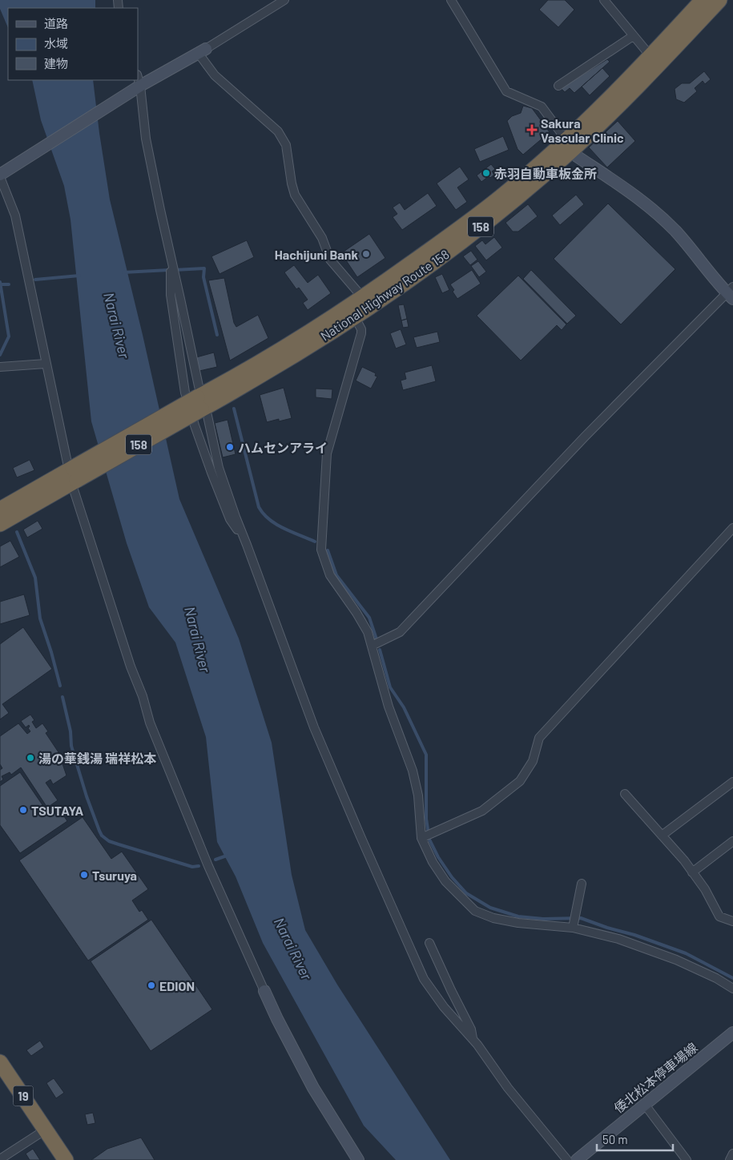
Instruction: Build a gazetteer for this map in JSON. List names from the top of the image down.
{
  "streets": {
    "highway": ["158", "National Highway Route 158", "19"],
    "street": ["倭北松本停車場線"]
  },
  "water": ["Narai River"],
  "places": {
    "health": ["Sakura Vascular Clinic"],
    "other": [
      "赤羽自動車板金所",
      "Hachijuni Bank",
      "ハムセンアライ",
      "湯の華銭湯 瑞祥松本",
      "TSUTAYA",
      "Tsuruya",
      "EDION"
    ]
  },
  "legend": ["道路", "水域", "建物"],
  "scale_bar": "50 m"
}
